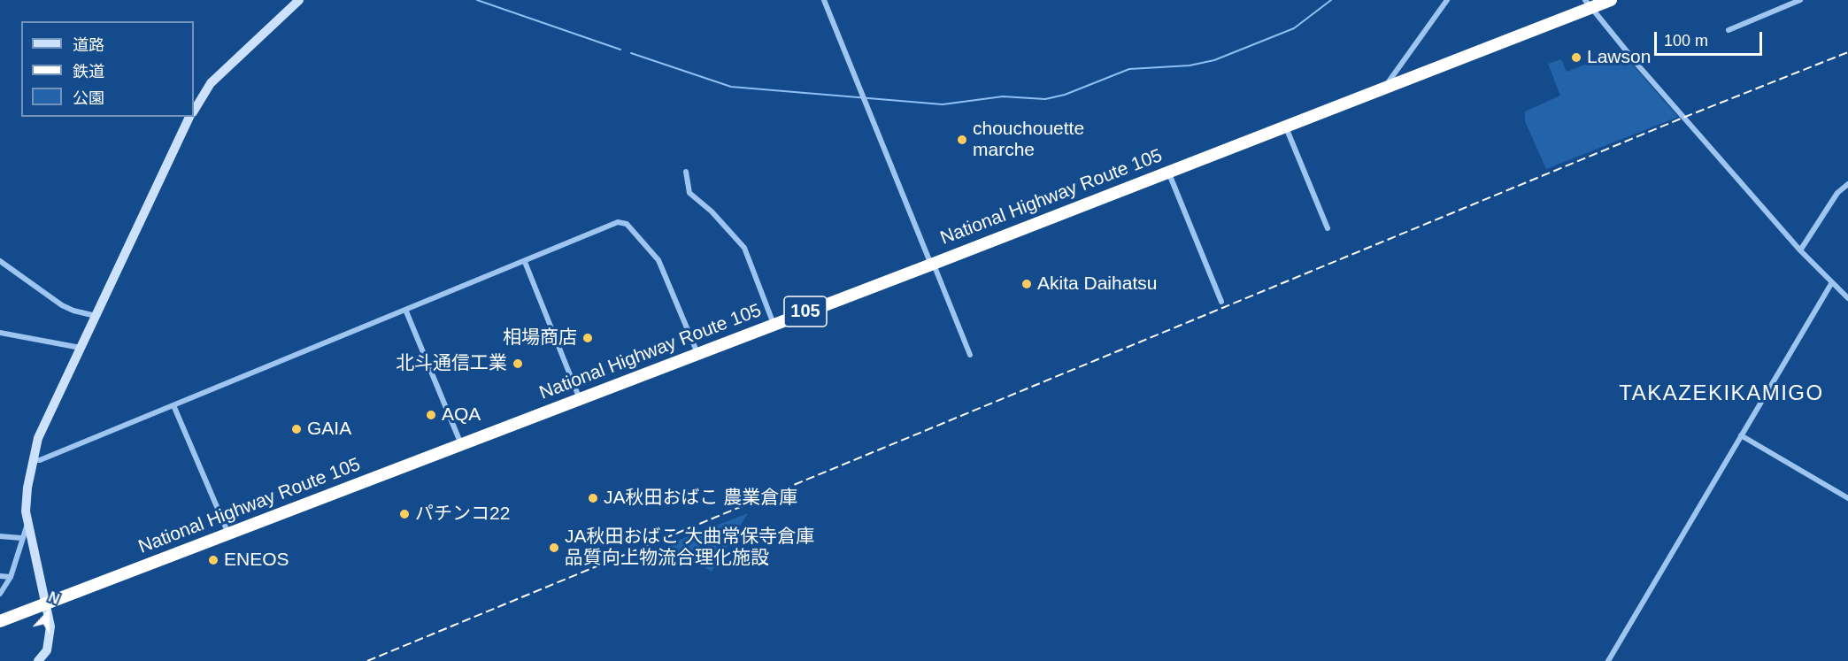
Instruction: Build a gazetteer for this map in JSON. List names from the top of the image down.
{
  "streets": {
    "highway": ["National Highway Route 105", "105"]
  },
  "districts": ["TAKAZEKIKAMIGO"],
  "places": [
    "Lawson",
    "chouchouette marche",
    "Akita Daihatsu",
    "相場商店",
    "北斗通信工業",
    "AQA",
    "GAIA",
    "JA秋田おばこ 農業倉庫",
    "パチンコ22",
    "JA秋田おばこ 大曲常保寺倉庫 品質向上物流合理化施設",
    "ENEOS"
  ],
  "legend": ["道路", "鉄道", "公園"],
  "scale_bar": "100 m",
  "north": "top"
}
